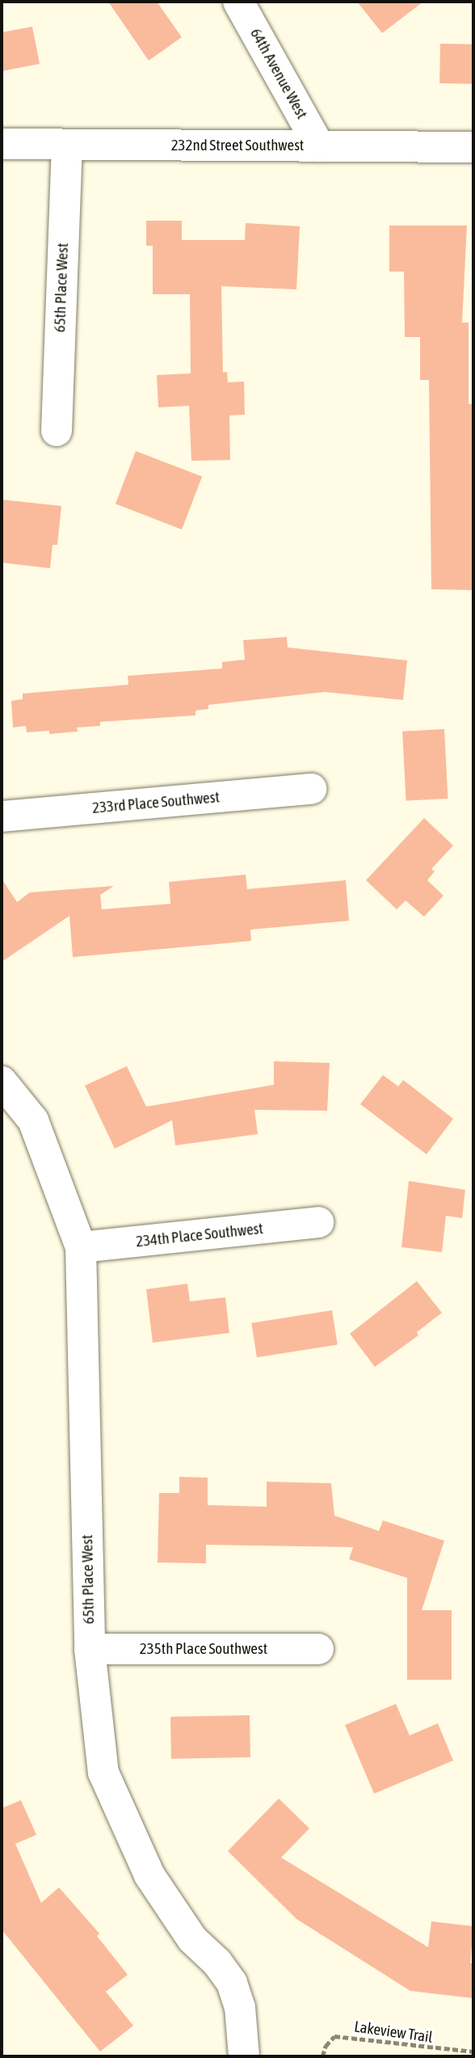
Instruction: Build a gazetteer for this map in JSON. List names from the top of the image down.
{
  "streets": {
    "street": [
      "64th Avenue West",
      "232nd Street Southwest",
      "65th Place West",
      "233rd Place Southwest",
      "234th Place Southwest",
      "235th Place Southwest"
    ],
    "path": ["Lakeview Trail"]
  },
  "crossings": [
    ["64th Avenue West", "232nd Street Southwest"],
    ["232nd Street Southwest", "65th Place West"],
    ["65th Place West", "234th Place Southwest"],
    ["65th Place West", "235th Place Southwest"]
  ]
}
